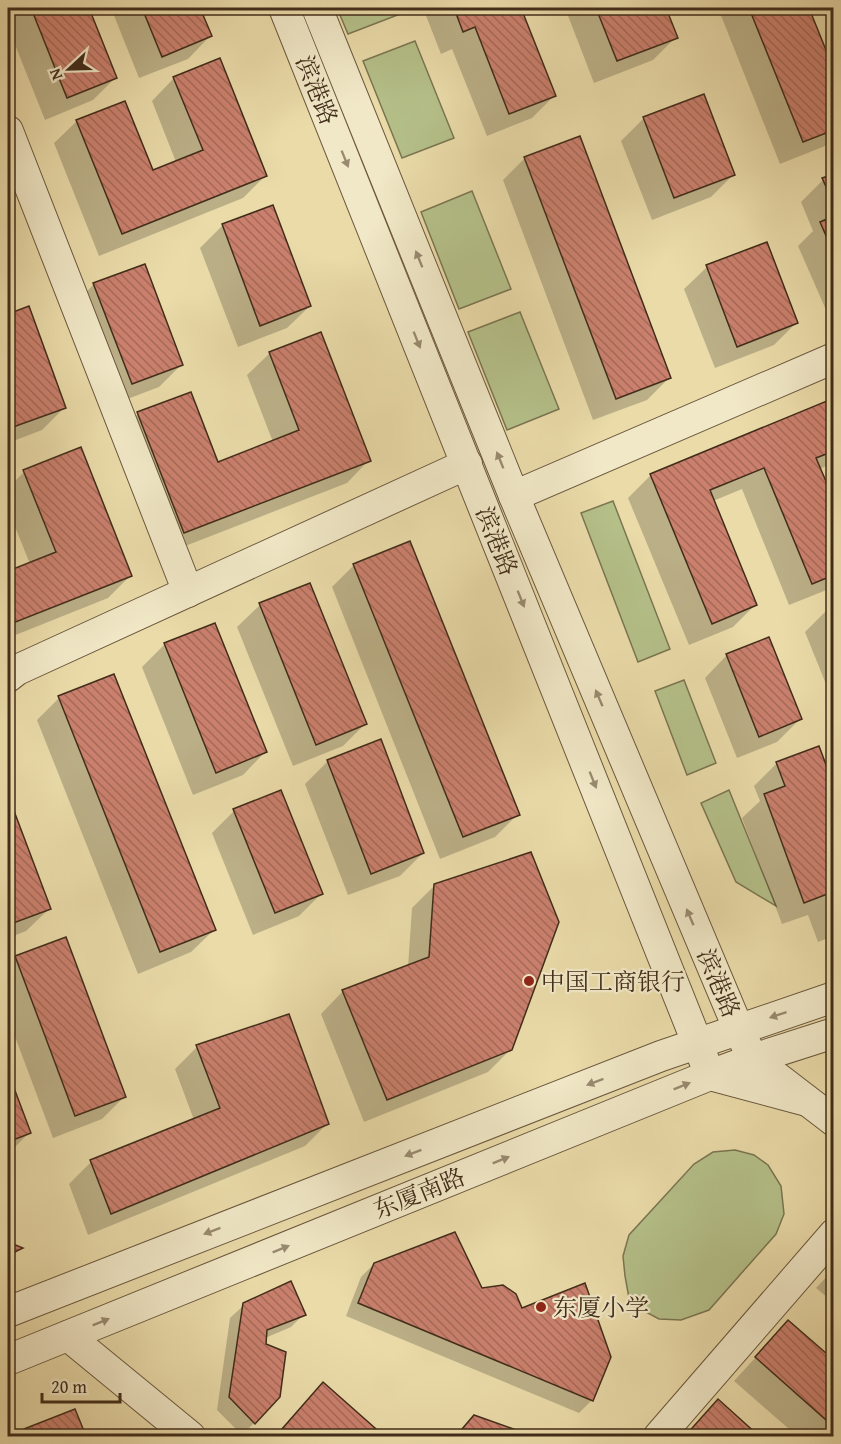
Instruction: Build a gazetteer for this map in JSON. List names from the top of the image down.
{
  "streets": {
    "street": ["滨港路", "东厦南路"]
  },
  "crossings": [
    ["滨港路", "东厦南路"]
  ],
  "places": ["中国工商银行", "东厦小学"],
  "scale_bar": "20 m",
  "north": "left"
}
